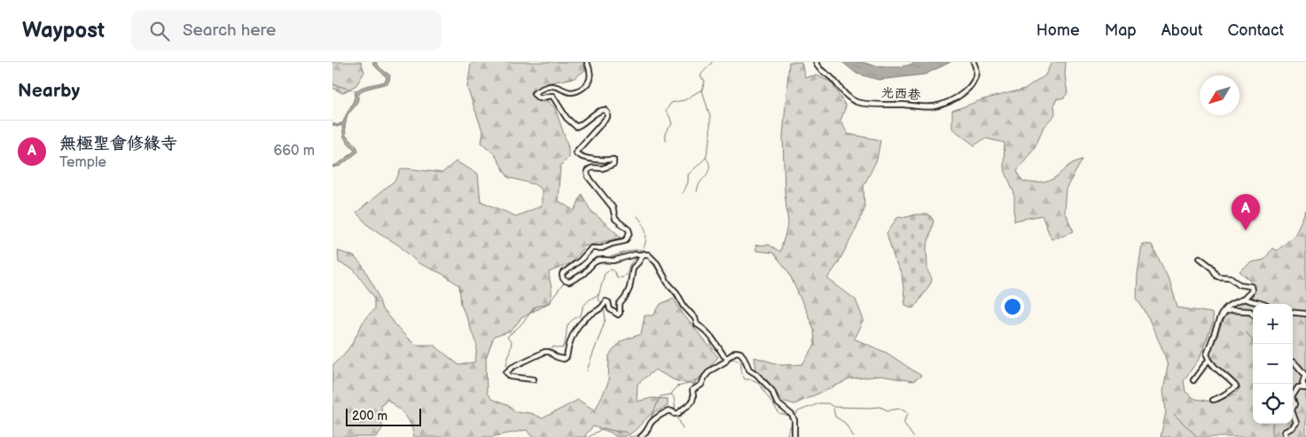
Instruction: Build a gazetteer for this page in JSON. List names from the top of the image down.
{
  "streets": {
    "street": ["光西巷"]
  },
  "scale_bar": "200 m",
  "north": "bottom left",
  "page": {
    "header": "Waypost",
    "search": "Search here",
    "nav": [
      "Home",
      "Map",
      "About",
      "Contact"
    ],
    "heading": "Nearby",
    "list": [
      {
        "mark": "A",
        "name": "無極聖會修緣寺",
        "note": "Temple",
        "value": "660 m"
      }
    ],
    "pins": "A",
    "map_buttons": ["+", "−"],
    "scale": "200 m"
  }
}
